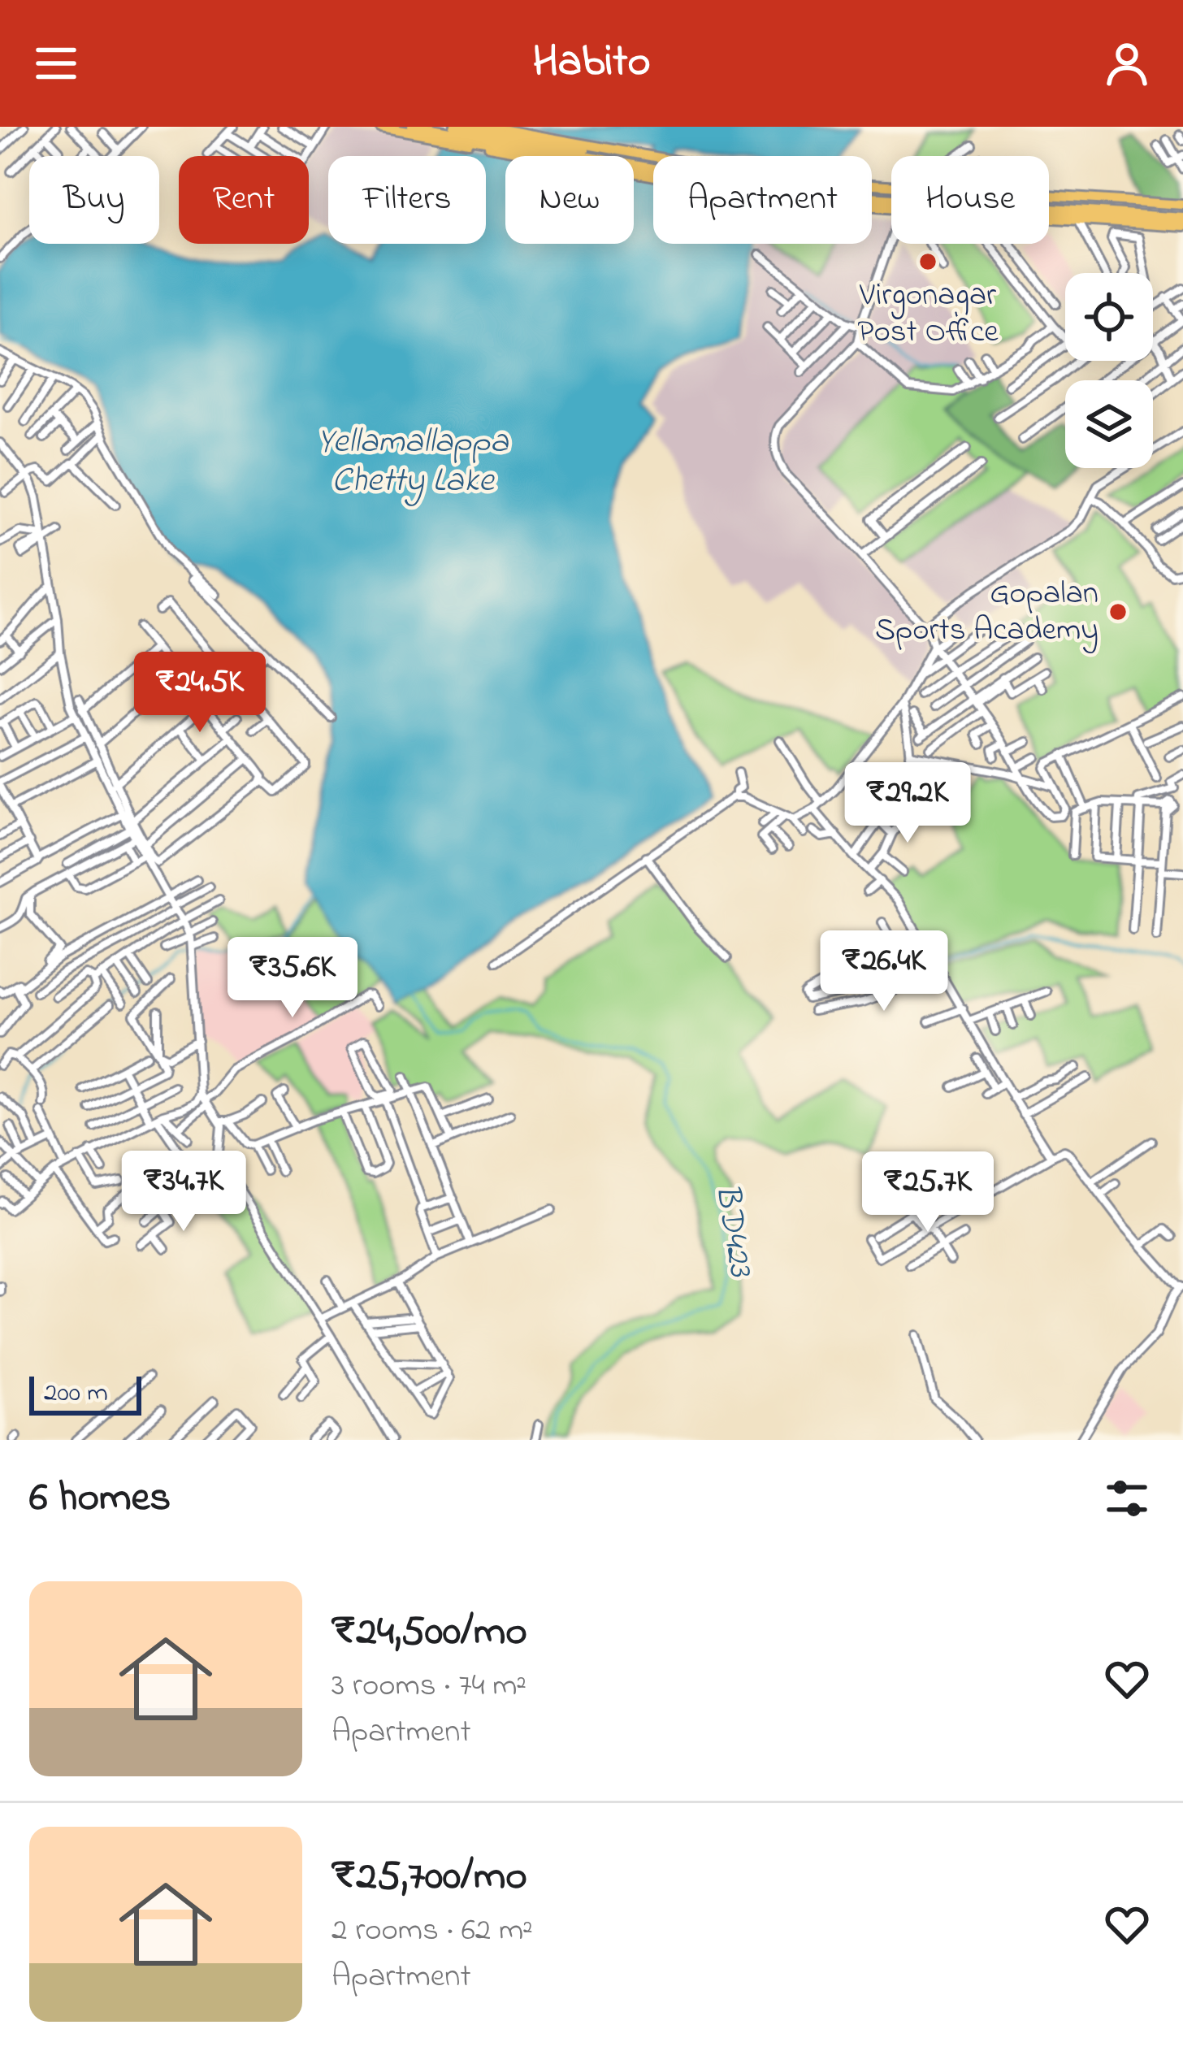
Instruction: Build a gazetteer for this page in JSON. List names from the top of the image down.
{
  "water": ["Yellamallappa Chetty Lake", "BD423"],
  "places": ["Virgonagar Post Office", "Gopalan Sports Academy"],
  "scale_bar": "200 m",
  "page": {
    "header": "Habito",
    "chip": [
      "Buy",
      "Rent",
      "Filters",
      "New",
      "Apartment",
      "House"
    ],
    "price": [
      "₹24.5K",
      "₹29.2K",
      "₹26.4K",
      "₹35.6K",
      "₹34.7K",
      "₹25.7K"
    ],
    "scale": "200 m",
    "heading": "6 homes",
    "list": [
      {
        "name": "₹24,500/mo",
        "note": "3 rooms · 74 m² · Apartment"
      },
      {
        "name": "₹25,700/mo",
        "note": "2 rooms · 62 m² · Apartment"
      }
    ]
  }
}
